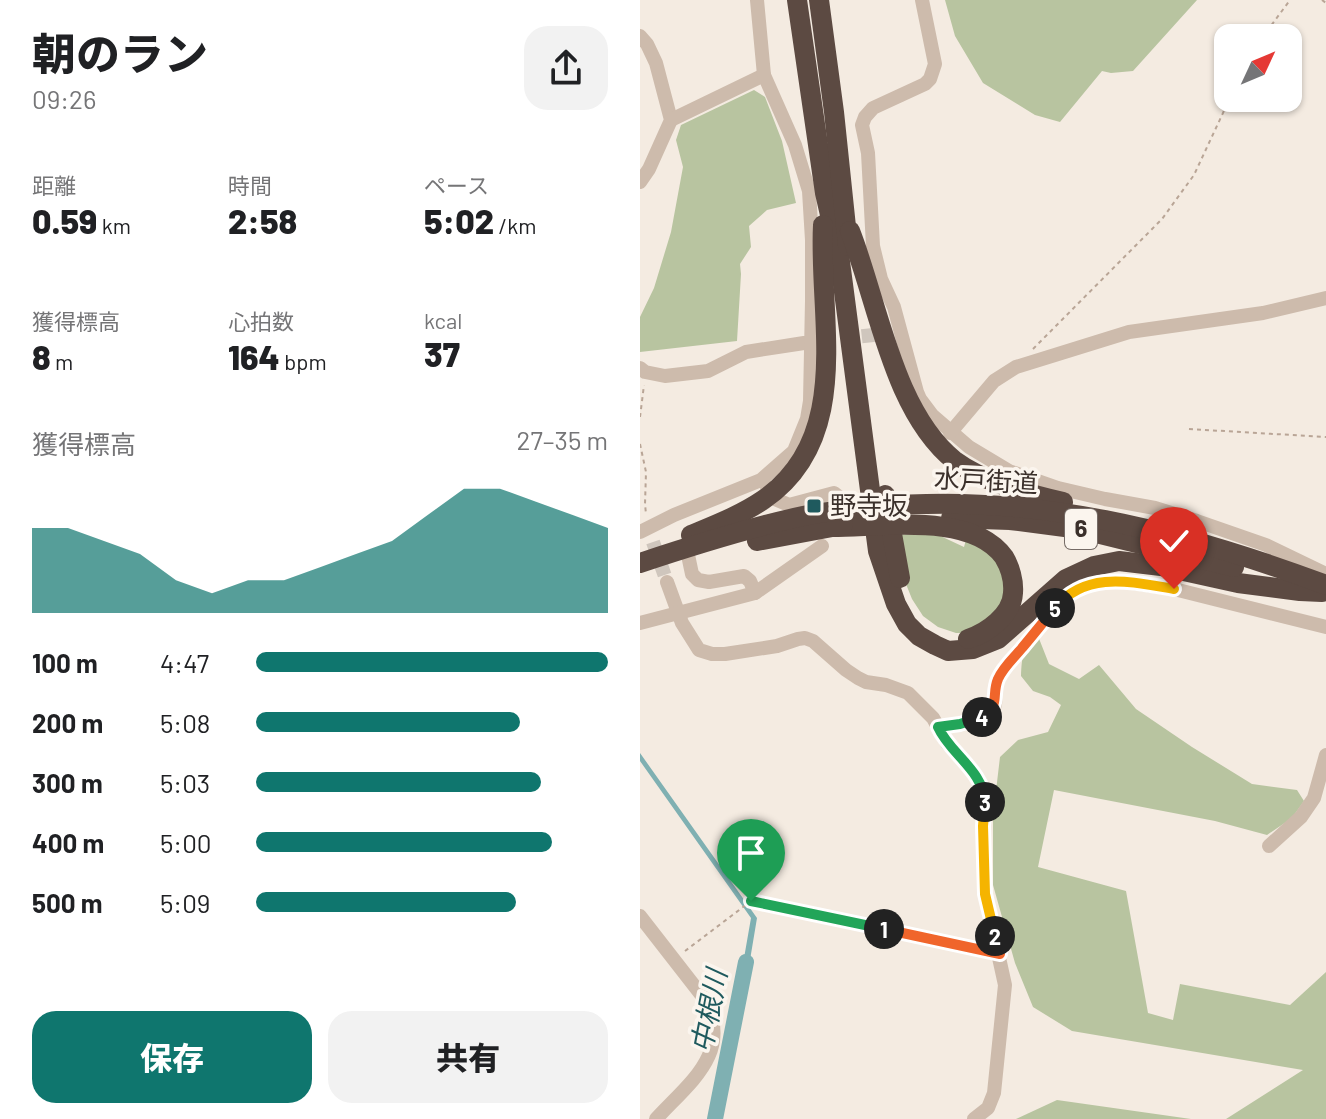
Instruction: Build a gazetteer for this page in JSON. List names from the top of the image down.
{
  "streets": {
    "highway": ["水戸街道", "6"]
  },
  "water": ["中根川"],
  "places": {
    "transit": ["野寺坂"]
  },
  "north": "top right",
  "page": {
    "heading": ["朝のラン", "09:26"],
    "stats": [
      ["距離", "0.59 km"],
      ["時間", "2:58"],
      ["ペース", "5:02 /km"],
      ["獲得標高", "8 m"],
      ["心拍数", "164 bpm"],
      ["kcal", "37"]
    ],
    "chart": ["獲得標高", "27–35 m"],
    "pins": [
      "5",
      "4",
      "3",
      "1",
      "2"
    ],
    "list": [
      {
        "name": "100 m",
        "note": "4:47"
      },
      {
        "name": "200 m",
        "note": "5:08"
      },
      {
        "name": "300 m",
        "note": "5:03"
      },
      {
        "name": "400 m",
        "note": "5:00"
      },
      {
        "name": "500 m",
        "note": "5:09"
      }
    ],
    "buttons": ["保存", "共有"]
  }
}
